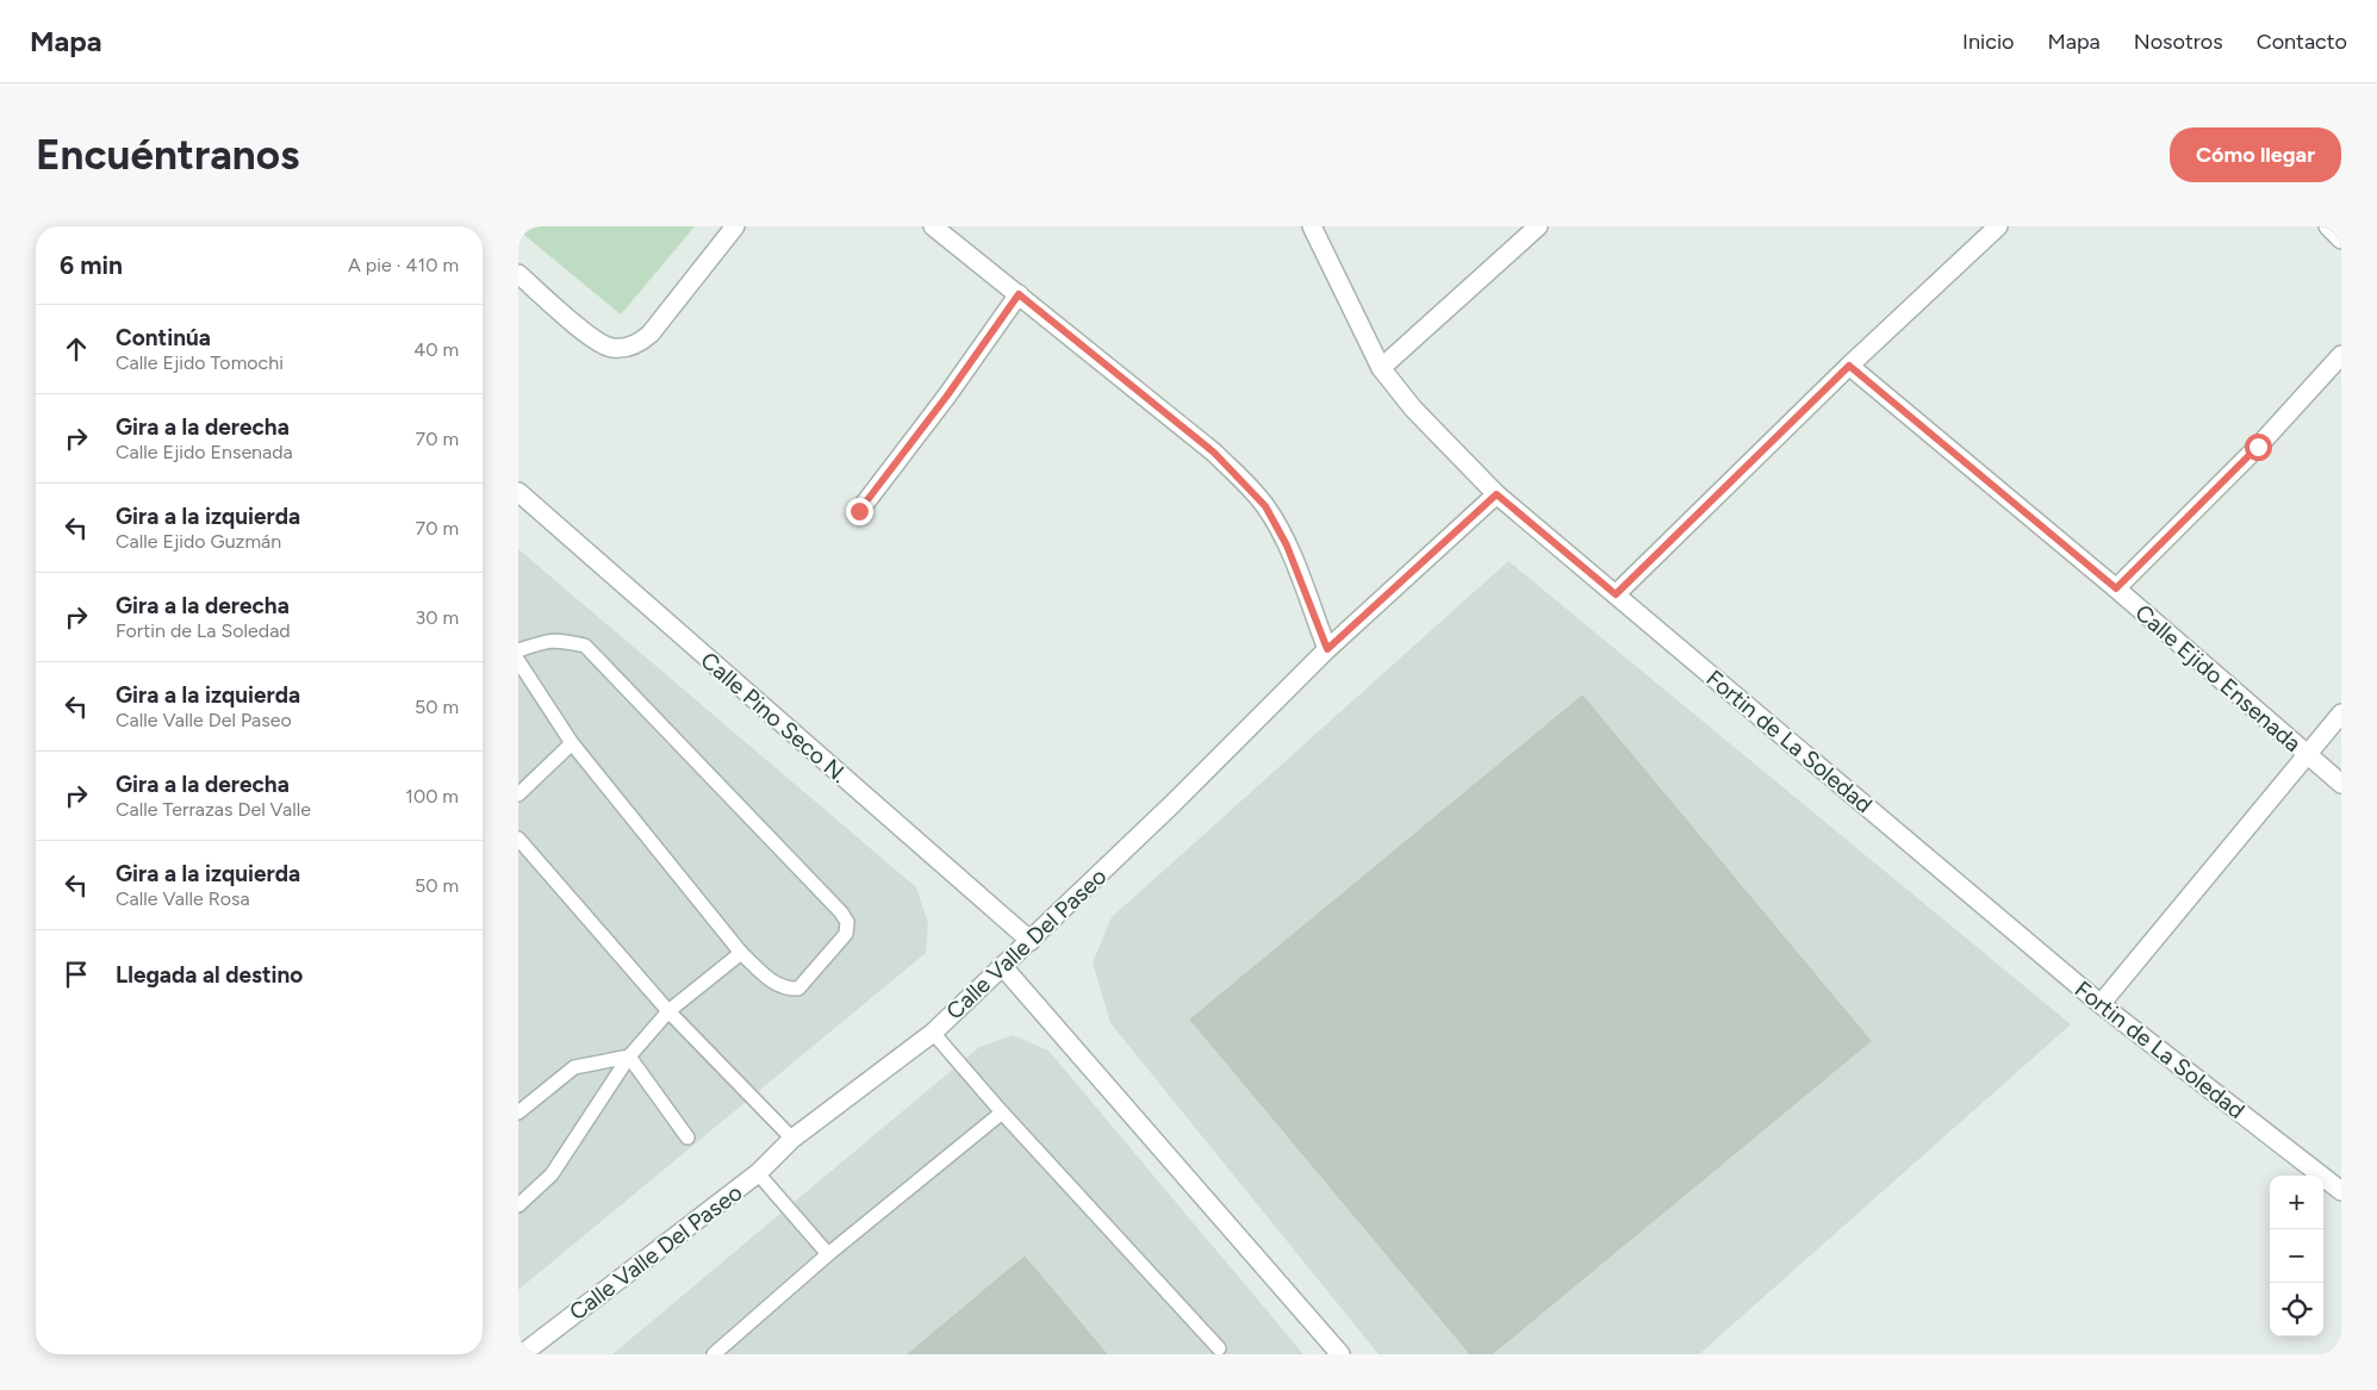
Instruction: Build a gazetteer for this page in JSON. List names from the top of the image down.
{
  "streets": {
    "street": [
      "Calle Ejido Ensenada",
      "Calle Pino Seco N.",
      "Fortin de La Soledad",
      "Calle Valle Del Paseo"
    ]
  },
  "crossings": [
    ["Calle Pino Seco N.", "Calle Valle Del Paseo"],
    ["Fortin de La Soledad", "Calle Valle Del Paseo"]
  ],
  "page": {
    "header": "Mapa",
    "nav": [
      "Inicio",
      "Mapa",
      "Nosotros",
      "Contacto"
    ],
    "buttons": "Cómo llegar",
    "title": "Encuéntranos",
    "heading": ["6 min", "A pie · 410 m"],
    "list": [
      ["Continúa", "Calle Ejido Tomochi", "40 m"],
      ["Gira a la derecha", "Calle Ejido Ensenada", "70 m"],
      ["Gira a la izquierda", "Calle Ejido Guzmán", "70 m"],
      ["Gira a la derecha", "Fortin de La Soledad", "30 m"],
      ["Gira a la izquierda", "Calle Valle Del Paseo", "50 m"],
      ["Gira a la derecha", "Calle Terrazas Del Valle", "100 m"],
      ["Gira a la izquierda", "Calle Valle Rosa", "50 m"],
      "Llegada al destino"
    ],
    "map_buttons": ["+", "−"]
  }
}
